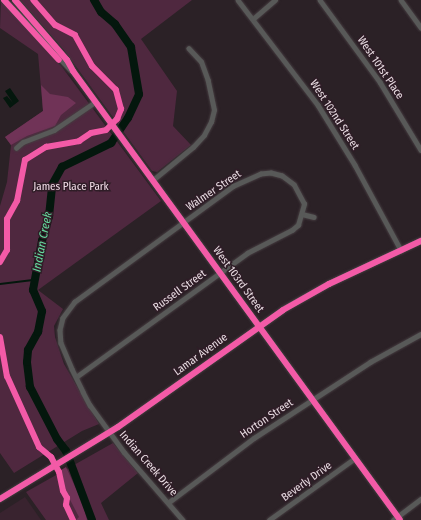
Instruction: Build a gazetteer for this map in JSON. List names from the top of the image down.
{
  "streets": {
    "main road": ["West 103rd Street"],
    "street": [
      "West 101st Place",
      "West 102nd Street",
      "Walmer Street",
      "Russell Street",
      "Lamar Avenue",
      "Horton Street",
      "Indian Creek Drive",
      "Beverly Drive"
    ]
  },
  "crossings": [
    ["West 102nd Street", "Lamar Avenue"],
    ["Walmer Street", "West 103rd Street"],
    ["Walmer Street", "Russell Street"],
    ["Walmer Street", "Indian Creek Drive"],
    ["West 103rd Street", "Russell Street"],
    ["West 103rd Street", "Lamar Avenue"],
    ["West 103rd Street", "Horton Street"],
    ["West 103rd Street", "Beverly Drive"],
    ["Russell Street", "Indian Creek Drive"],
    ["Lamar Avenue", "Indian Creek Drive"],
    ["Horton Street", "Indian Creek Drive"]
  ],
  "water": ["Indian Creek"],
  "parks": ["James Place Park"]
}
